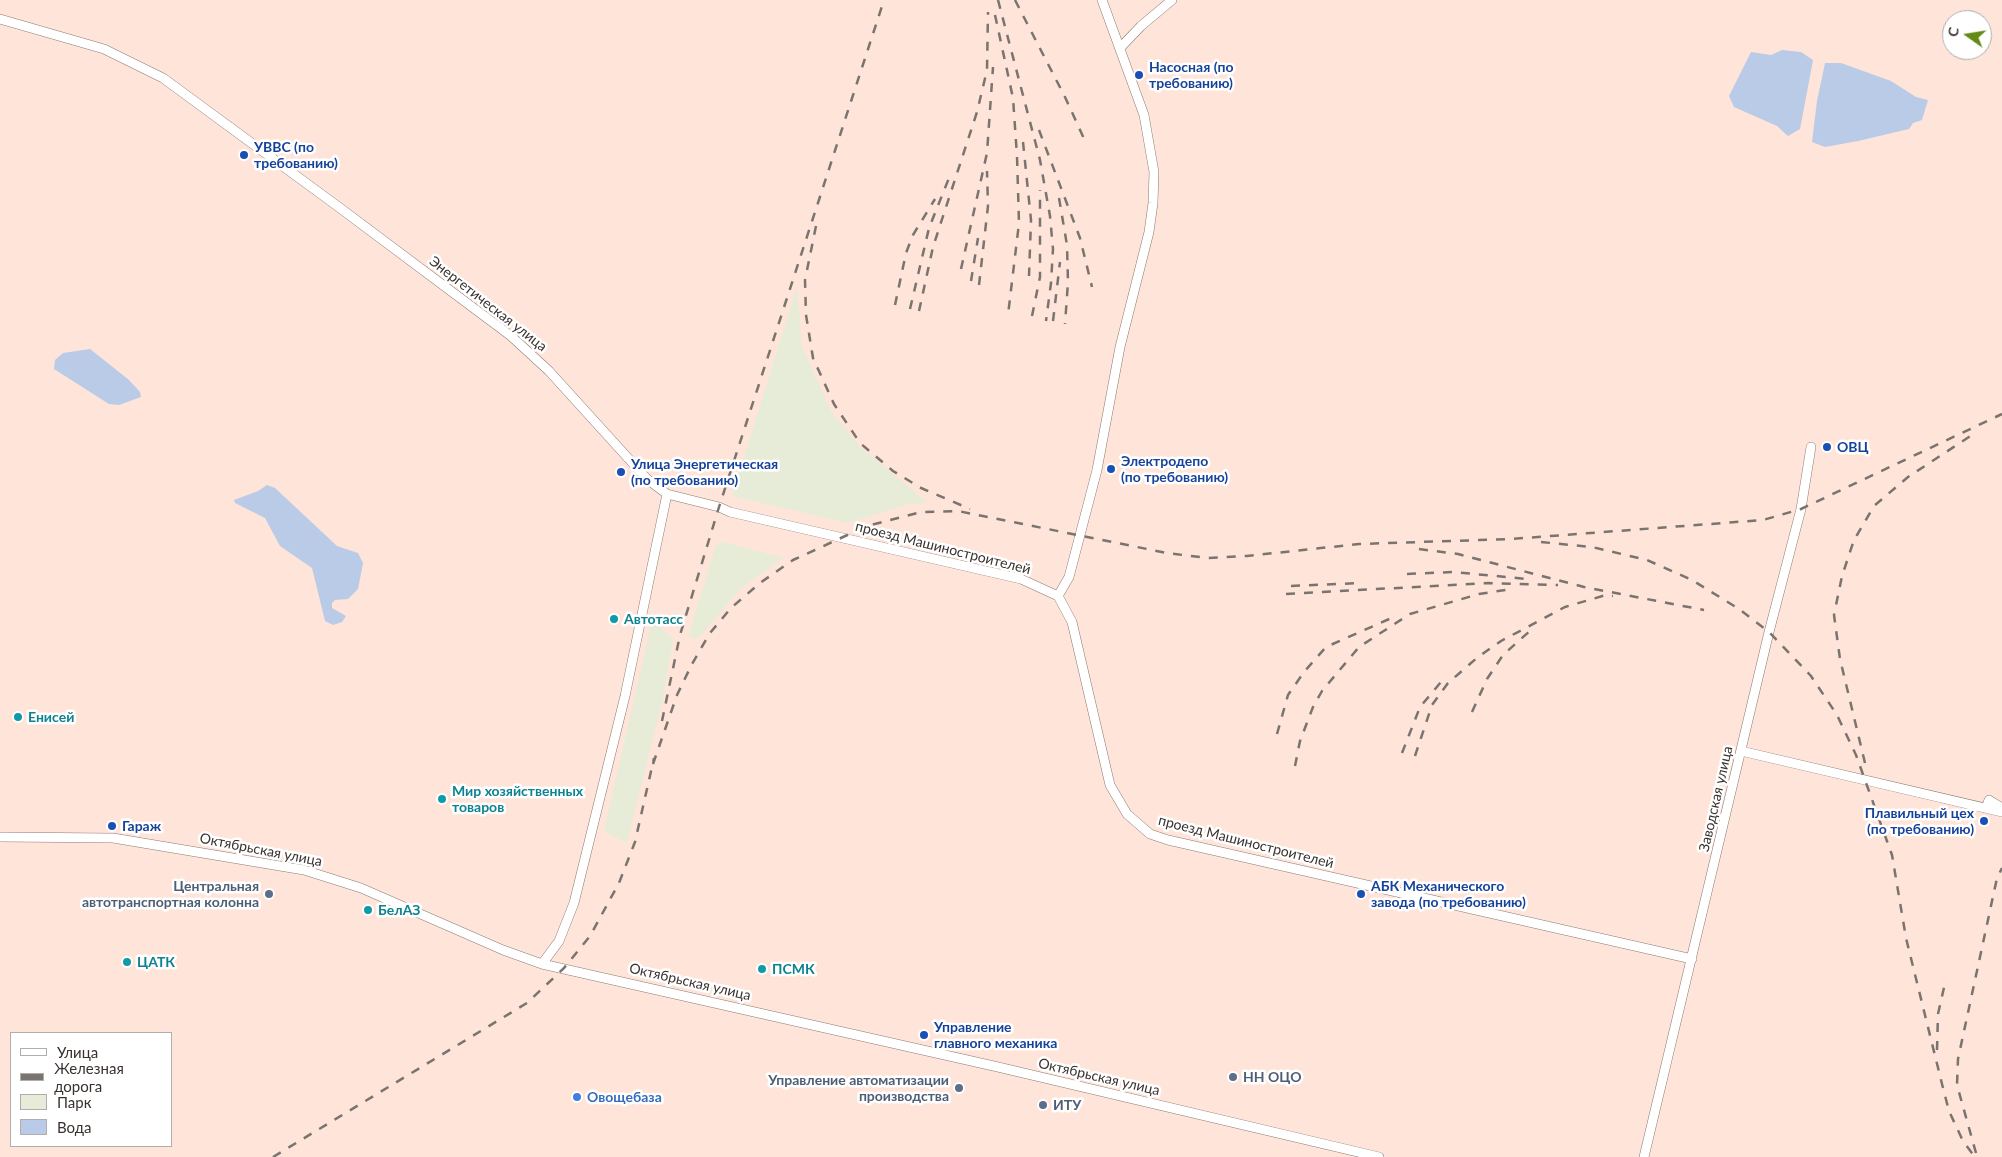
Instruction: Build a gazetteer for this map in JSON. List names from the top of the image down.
{
  "streets": {
    "street": [
      "Энергетическая улица",
      "проезд Машиностроителей",
      "Заводская улица",
      "Октябрьская улица"
    ]
  },
  "crossings": [
    ["Энергетическая улица", "проезд Машиностроителей"],
    ["проезд Машиностроителей", "Заводская улица"]
  ],
  "places": [
    "Насосная (по требованию)",
    "УВВС (по требованию)",
    "ОВЦ",
    "Электродепо (по требованию)",
    "Улица Энергетическая (по требованию)",
    "Автотасс",
    "Енисей",
    "Мир хозяйственных товаров",
    "Плавильный цех (по требованию)",
    "Гараж",
    "Центральная автотранспортная колонна",
    "АБК Механического завода (по требованию)",
    "БелАЗ",
    "ЦАТК",
    "ПСМК",
    "Управление главного механика",
    "НН ОЦО",
    "Управление автоматизации производства",
    "Овощебаза",
    "ИТУ"
  ],
  "legend": [
    "Улица",
    "Железная дорога",
    "Парк",
    "Вода"
  ],
  "north": "left"
}
